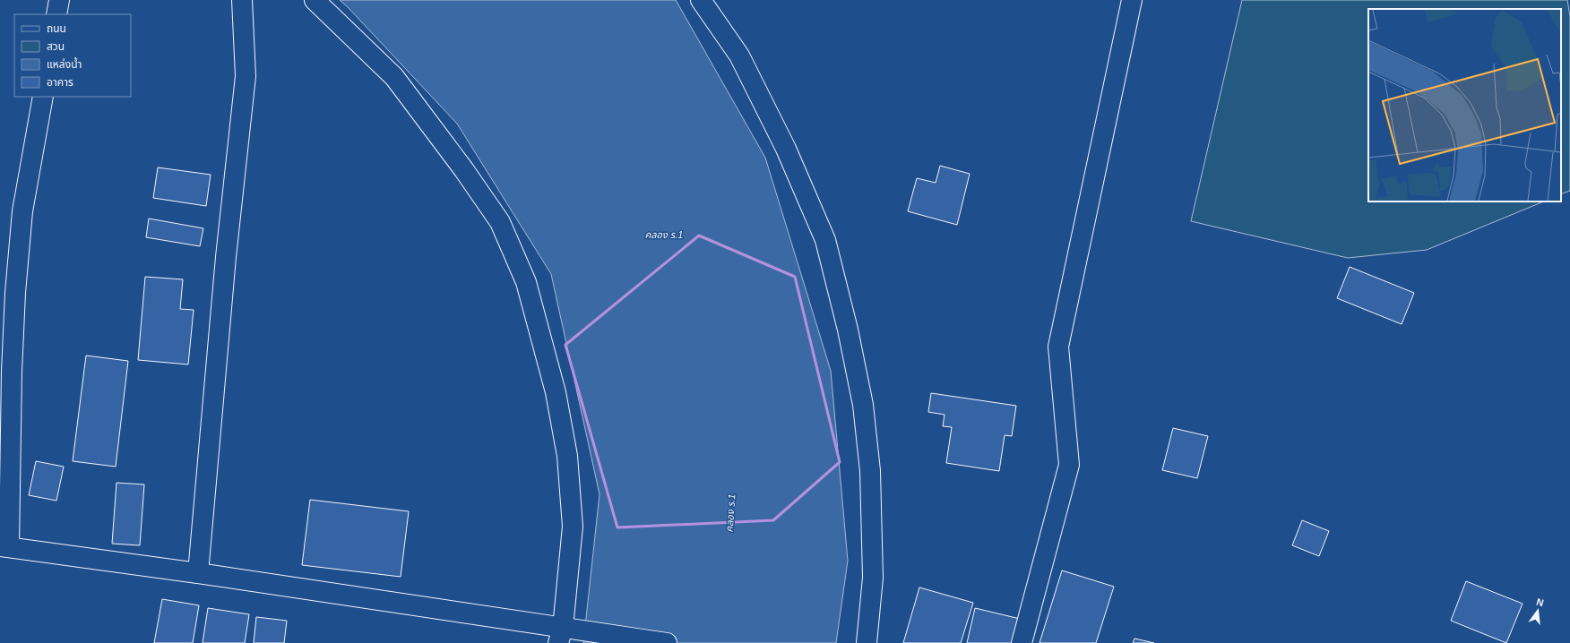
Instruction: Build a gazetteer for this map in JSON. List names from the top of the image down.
{
  "water": ["คลอง ร.1"],
  "legend": [
    "ถนน",
    "สวน",
    "แหล่งน้ำ",
    "อาคาร"
  ],
  "north": "top"
}
